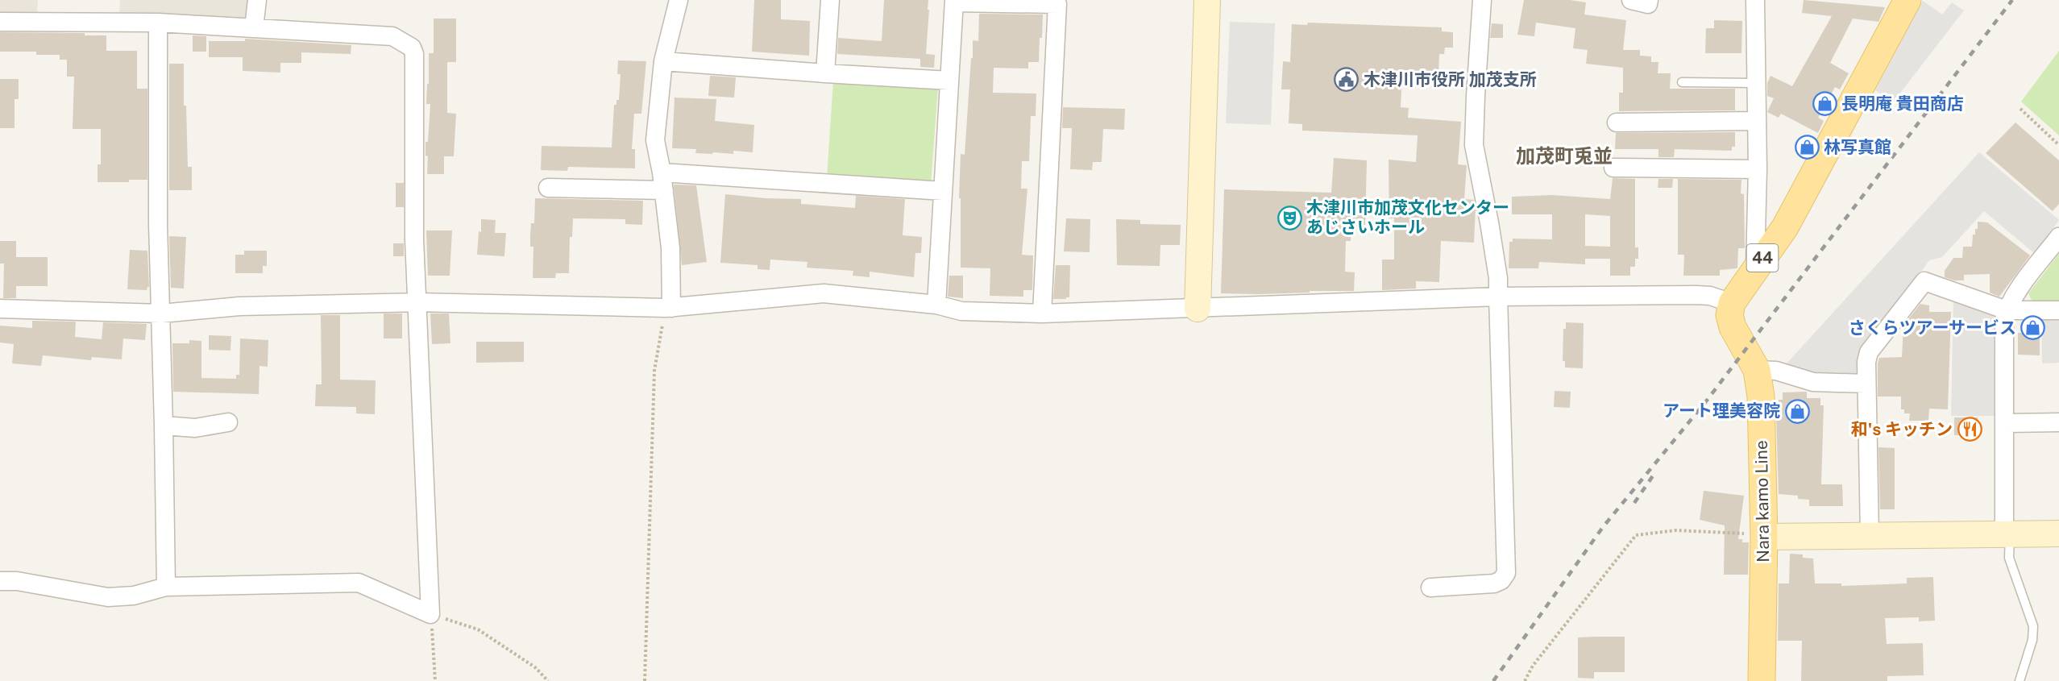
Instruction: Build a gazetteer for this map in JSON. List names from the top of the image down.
{
  "streets": {
    "main road": ["44", "Nara kamo Line"]
  },
  "crossings": [
    ["44", "Nara kamo Line"]
  ],
  "districts": ["加茂町兎並"],
  "places": {
    "public building": ["木津川市役所 加茂支所"],
    "shop": [
      "長明庵 貴田商店",
      "林写真館",
      "さくらツアーサービス",
      "アート理美容院"
    ],
    "theatre": ["木津川市加茂文化センター あじさいホール"],
    "restaurant": ["和's キッチン"]
  }
}
